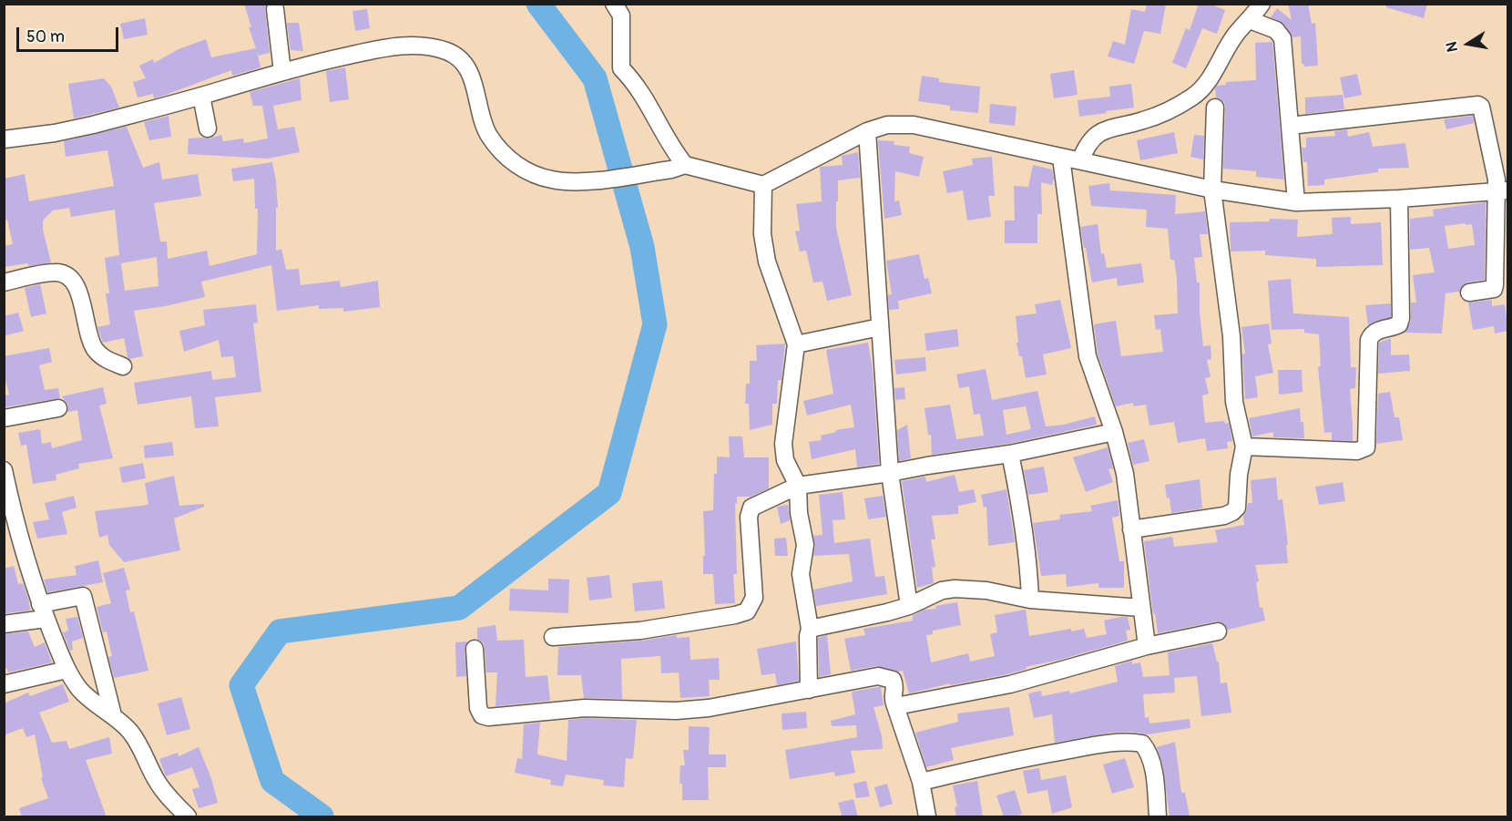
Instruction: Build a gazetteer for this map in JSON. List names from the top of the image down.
{
  "scale_bar": "50 m",
  "north": "left"
}
